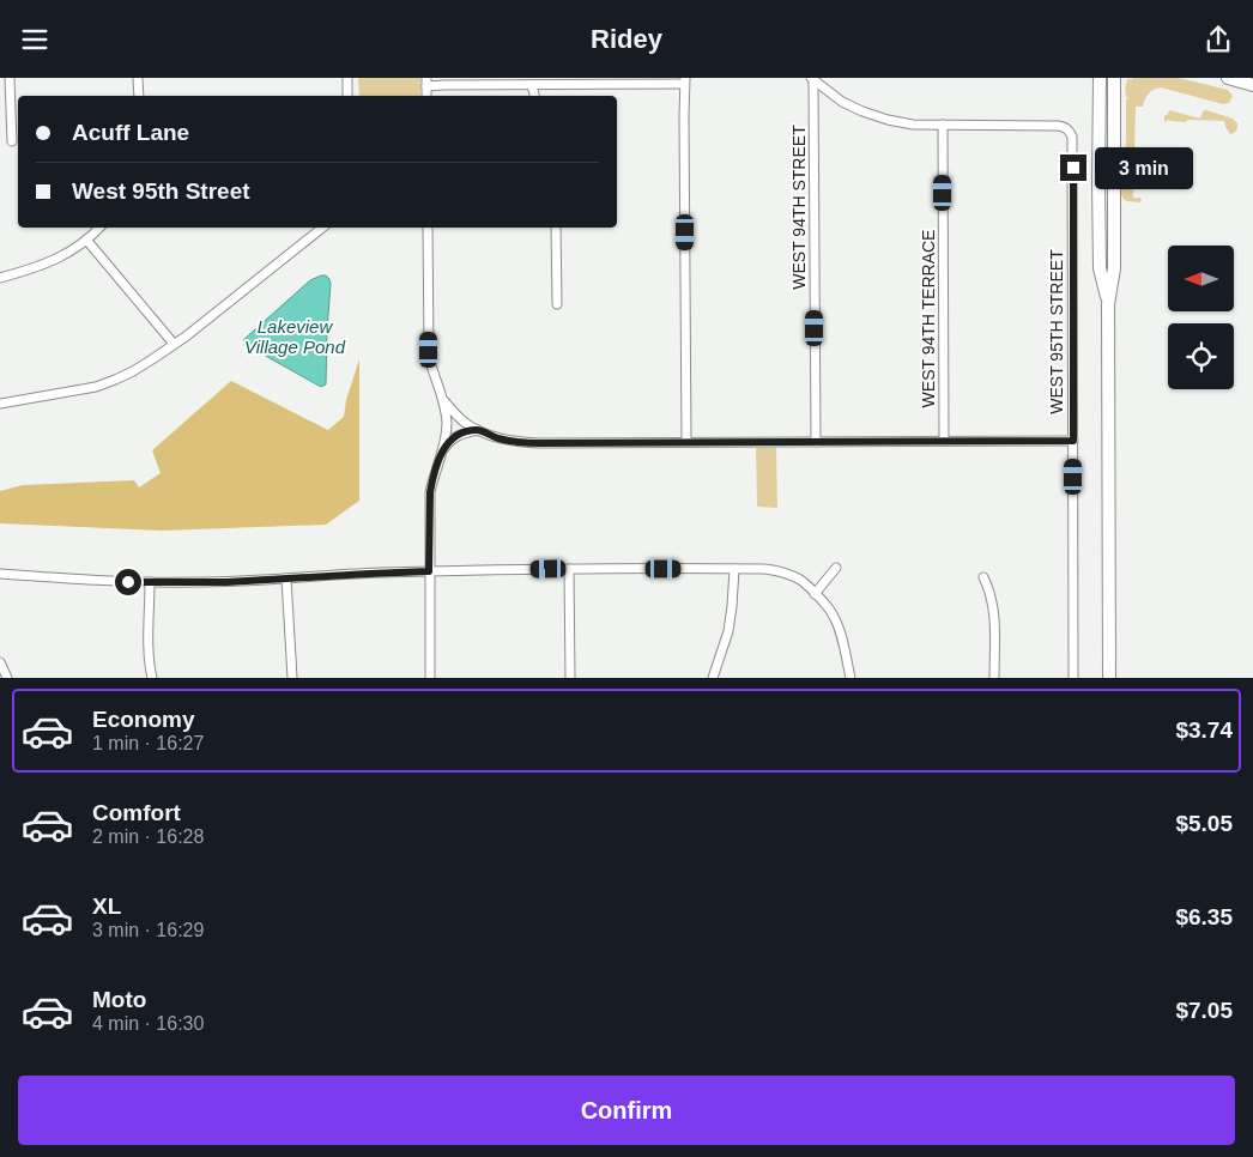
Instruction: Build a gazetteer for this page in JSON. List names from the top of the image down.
{
  "streets": {
    "street": ["WEST 94TH STREET", "WEST 94TH TERRACE", "WEST 95TH STREET"]
  },
  "crossings": [
    ["WEST 94TH TERRACE", "WEST 95TH STREET"]
  ],
  "water": ["Lakeview Village Pond"],
  "north": "left",
  "page": {
    "header": "Ridey",
    "banner": ["Acuff Lane", "West 95th Street"],
    "bubble": "3 min",
    "list": [
      {
        "name": "Economy",
        "note": "1 min · 16:27",
        "value": "$3.74"
      },
      {
        "name": "Comfort",
        "note": "2 min · 16:28",
        "value": "$5.05"
      },
      {
        "name": "XL",
        "note": "3 min · 16:29",
        "value": "$6.35"
      },
      {
        "name": "Moto",
        "note": "4 min · 16:30",
        "value": "$7.05"
      }
    ],
    "buttons": "Confirm"
  }
}
